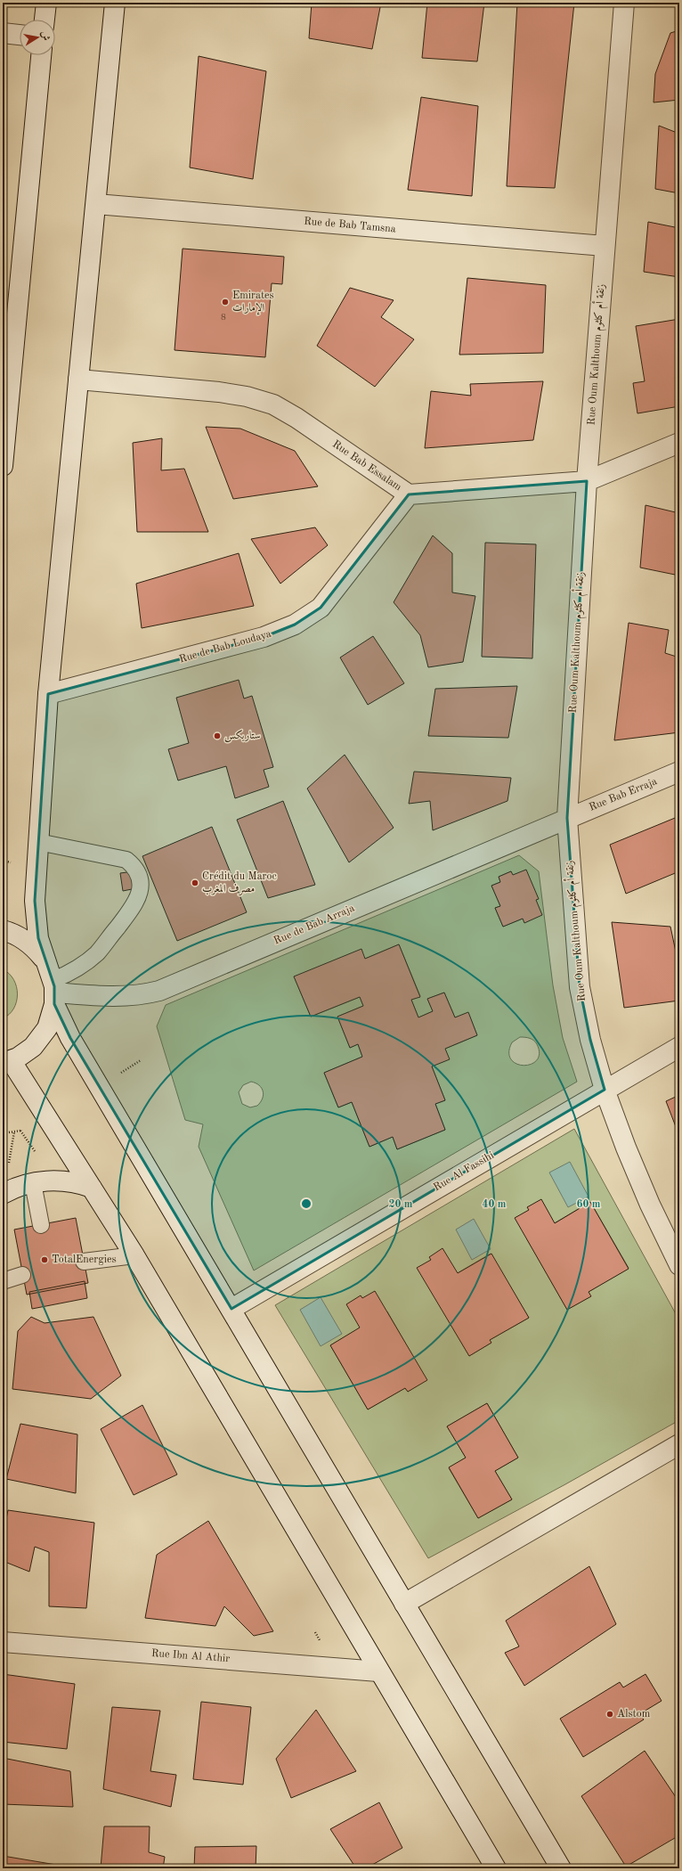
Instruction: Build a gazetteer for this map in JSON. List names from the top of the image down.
{
  "streets": {
    "street": [
      "Rue de Bab Tamsna",
      "Rue Oum Kalthoum زنقة أم كلثوم",
      "Rue Bab Essalam",
      "Rue de Bab Loudaya",
      "Rue Bab Erraja",
      "Rue de Bab Arraja",
      "Rue Al Fassihi",
      "Rue Ibn Al Athir"
    ]
  },
  "crossings": [
    ["Rue de Bab Tamsna", "Rue Oum Kalthoum زنقة أم كلثوم"],
    ["Rue Oum Kalthoum زنقة أم كلثوم", "Rue Bab Essalam"],
    ["Rue Oum Kalthoum زنقة أم كلثوم", "Rue Bab Erraja"],
    ["Rue Oum Kalthoum زنقة أم كلثوم", "Rue de Bab Arraja"],
    ["Rue Oum Kalthoum زنقة أم كلثوم", "Rue Al Fassihi"],
    ["Rue Bab Essalam", "Rue de Bab Loudaya"],
    ["Rue Bab Erraja", "Rue de Bab Arraja"]
  ],
  "places": [
    "Emirates الإمارات",
    "ستاربكس",
    "Crédit du Maroc مصرف المغرب",
    "TotalEnergies",
    "Alstom"
  ],
  "house_numbers": ["8"],
  "north": "right",
  "rings": ["20 m", "40 m", "60 m"]
}
